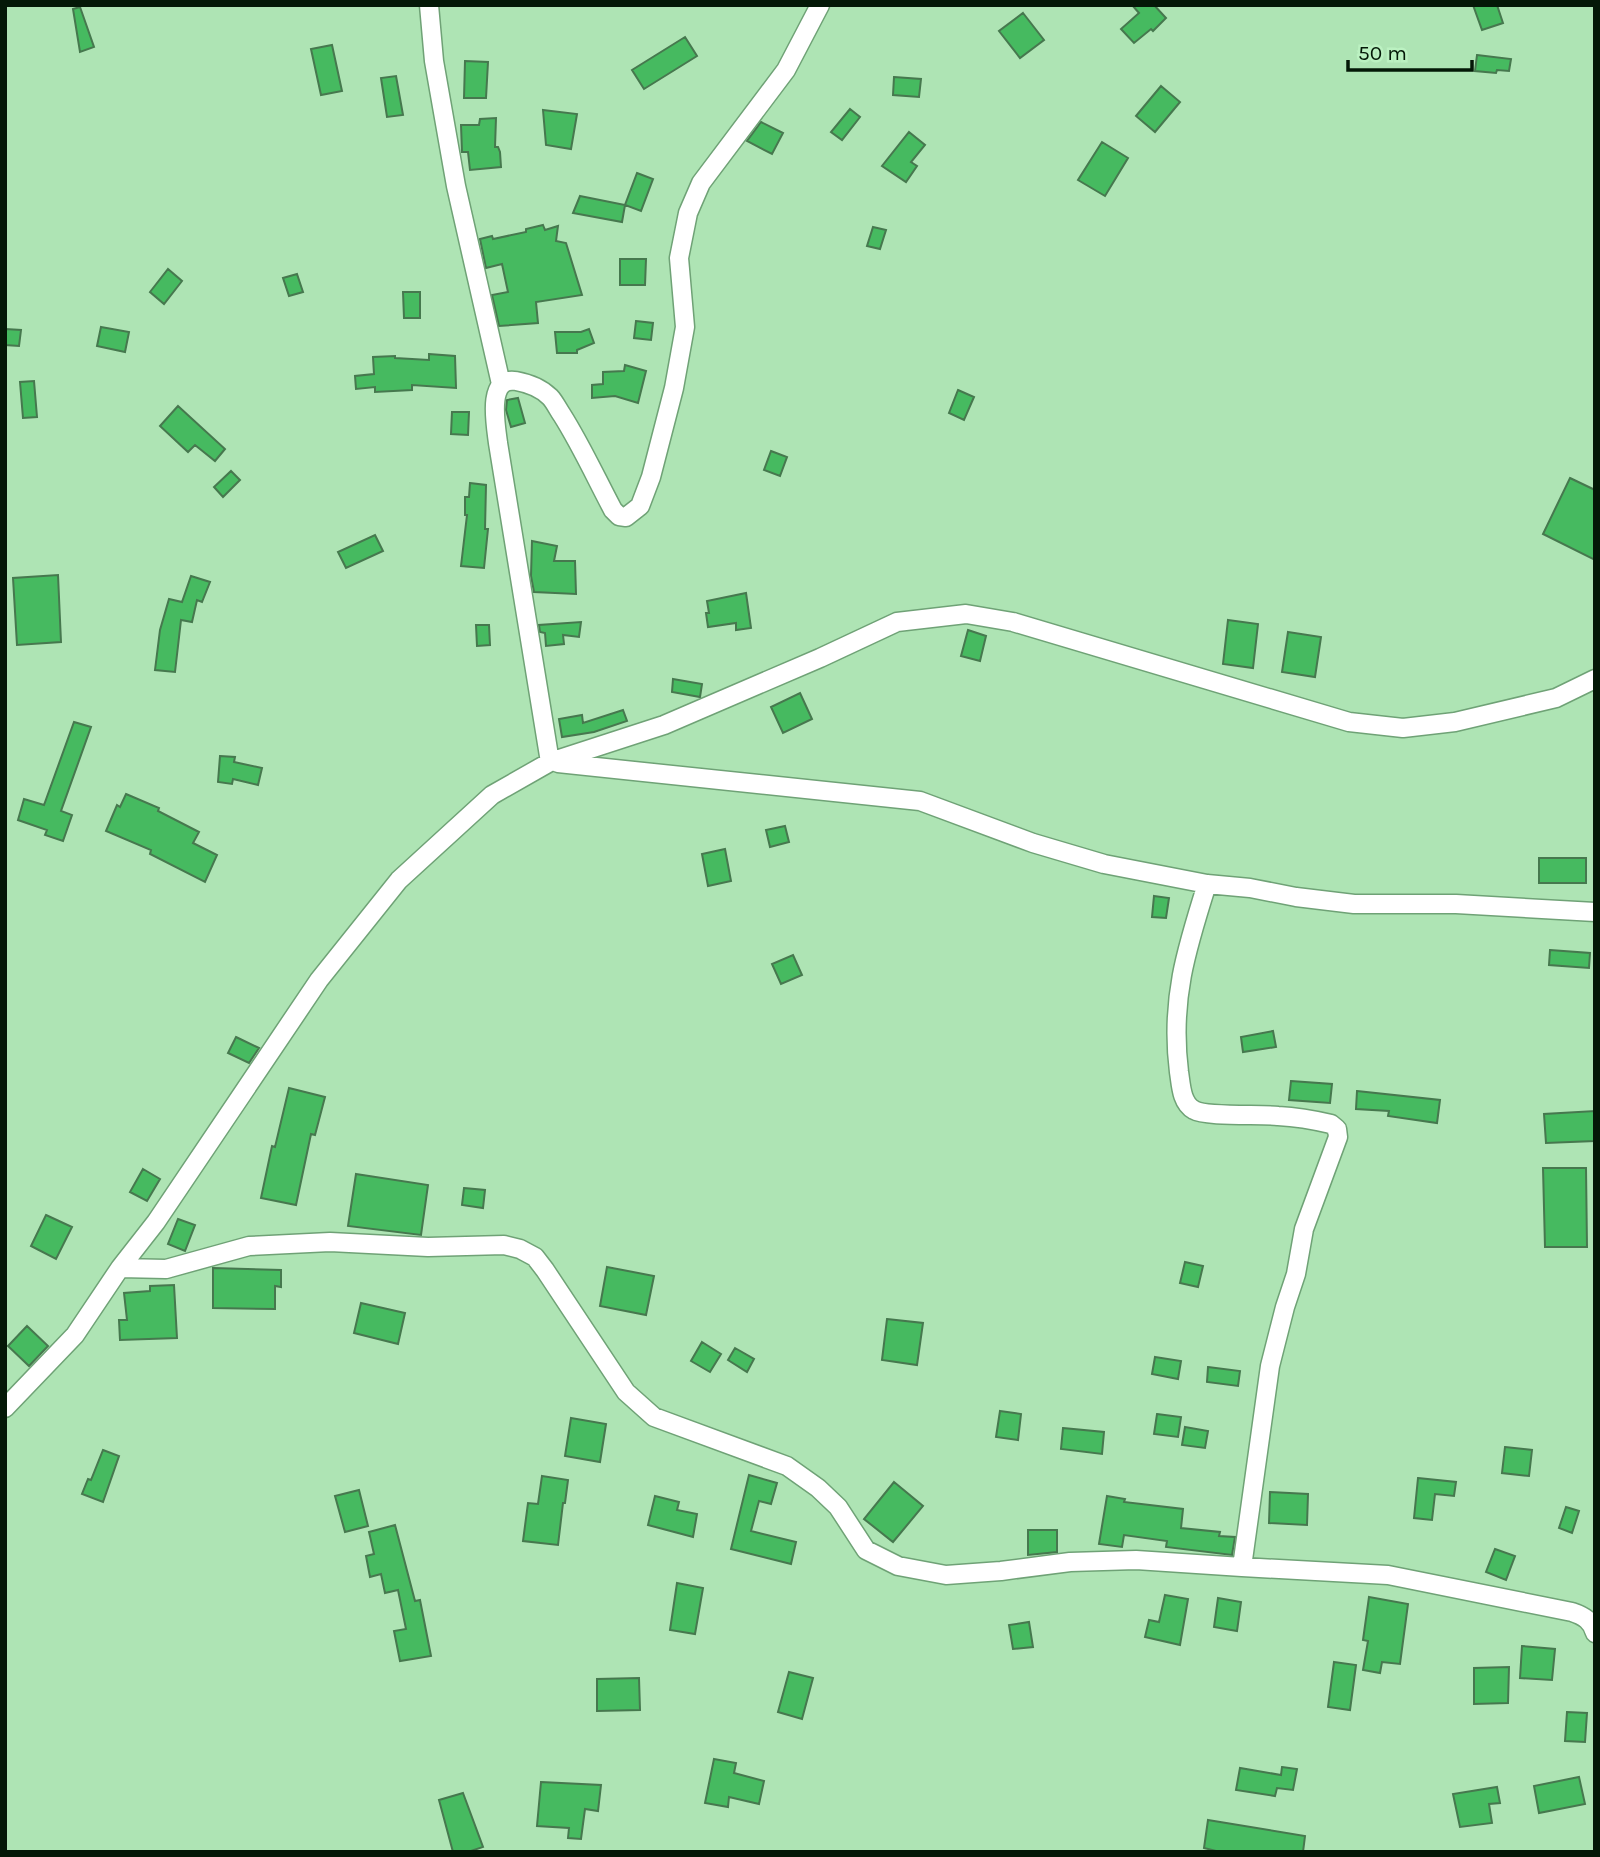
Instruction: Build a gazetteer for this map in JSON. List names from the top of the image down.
{
  "scale_bar": "50 m"
}
